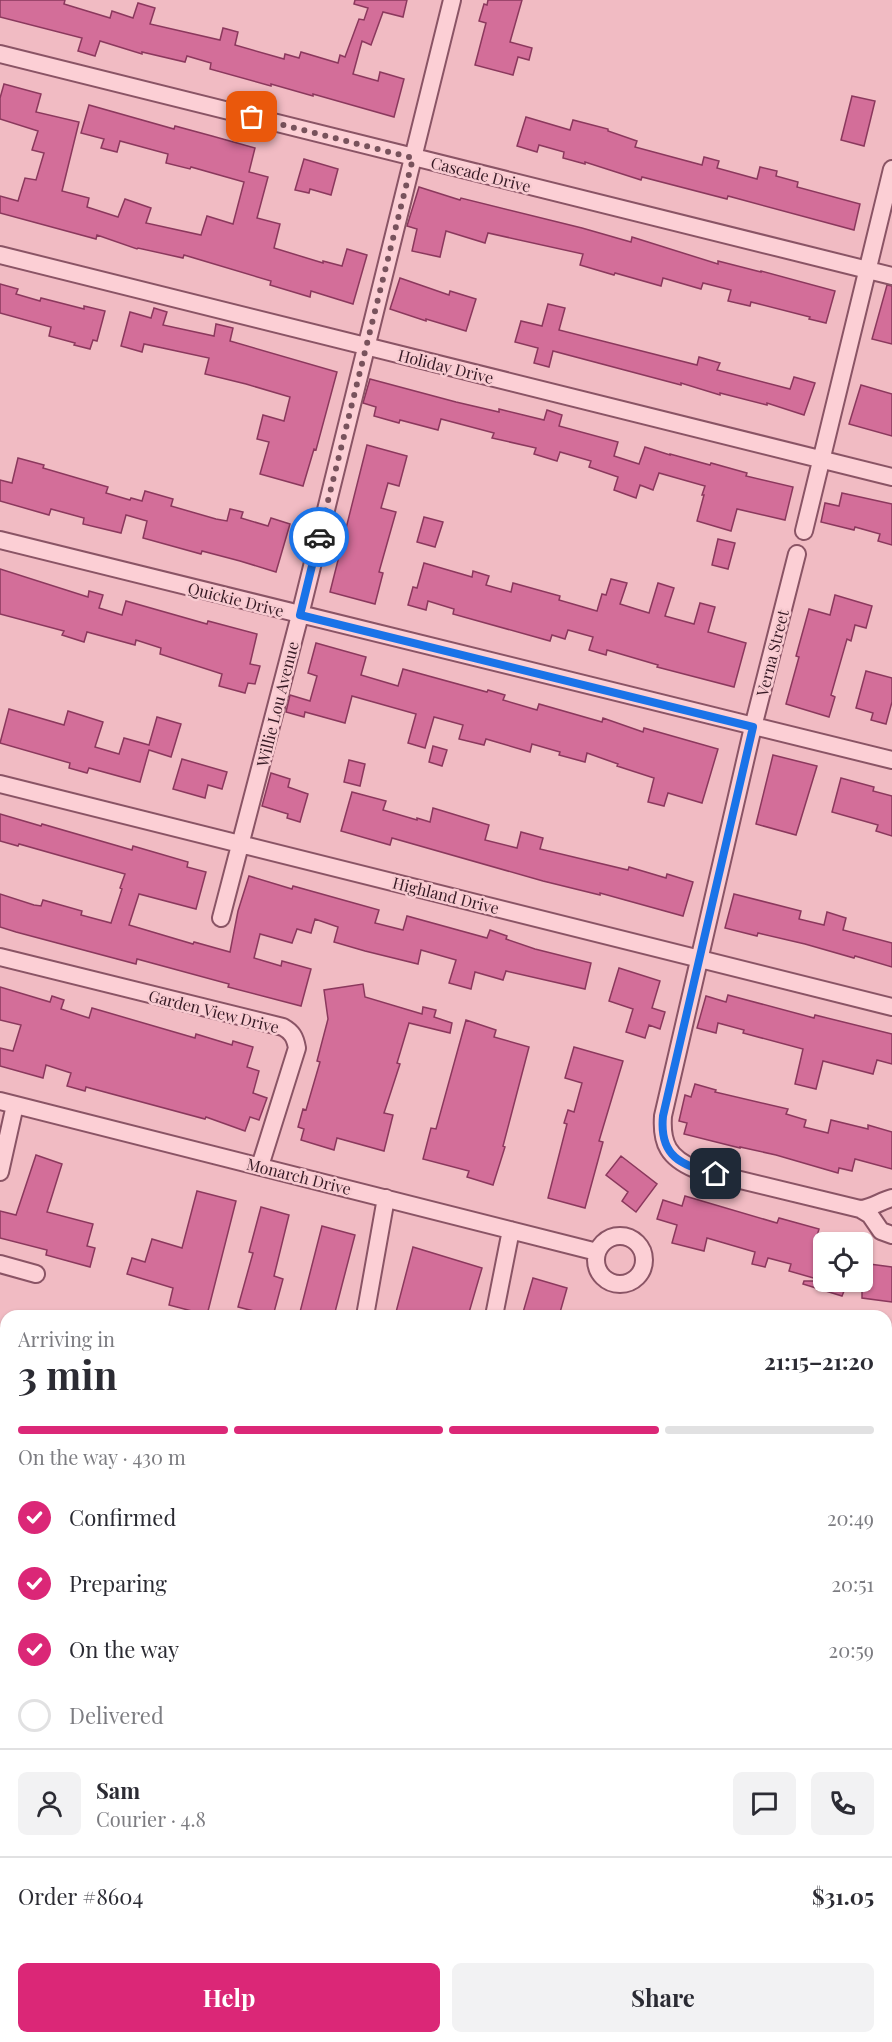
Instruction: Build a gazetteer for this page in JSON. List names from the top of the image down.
{
  "streets": {
    "street": [
      "Cascade Drive",
      "Holiday Drive",
      "Quickie Drive",
      "Verna Street",
      "Willie Lou Avenue",
      "Highland Drive",
      "Garden View Drive",
      "Monarch Drive"
    ]
  },
  "crossings": [
    ["Cascade Drive", "Willie Lou Avenue"],
    ["Holiday Drive", "Willie Lou Avenue"],
    ["Quickie Drive", "Verna Street"],
    ["Quickie Drive", "Willie Lou Avenue"],
    ["Verna Street", "Highland Drive"],
    ["Willie Lou Avenue", "Highland Drive"],
    ["Garden View Drive", "Monarch Drive"]
  ],
  "page": {
    "heading": ["3 min", "Arriving in", "21:15–21:20"],
    "panel": [
      "Sam",
      "Courier · 4.8",
      "Order #8604",
      "$31.05"
    ],
    "bar": "On the way · 430 m",
    "list": [
      ["Confirmed", "20:49"],
      ["Preparing", "20:51"],
      ["On the way", "20:59"],
      "Delivered"
    ],
    "buttons": ["Help", "Share"]
  }
}
